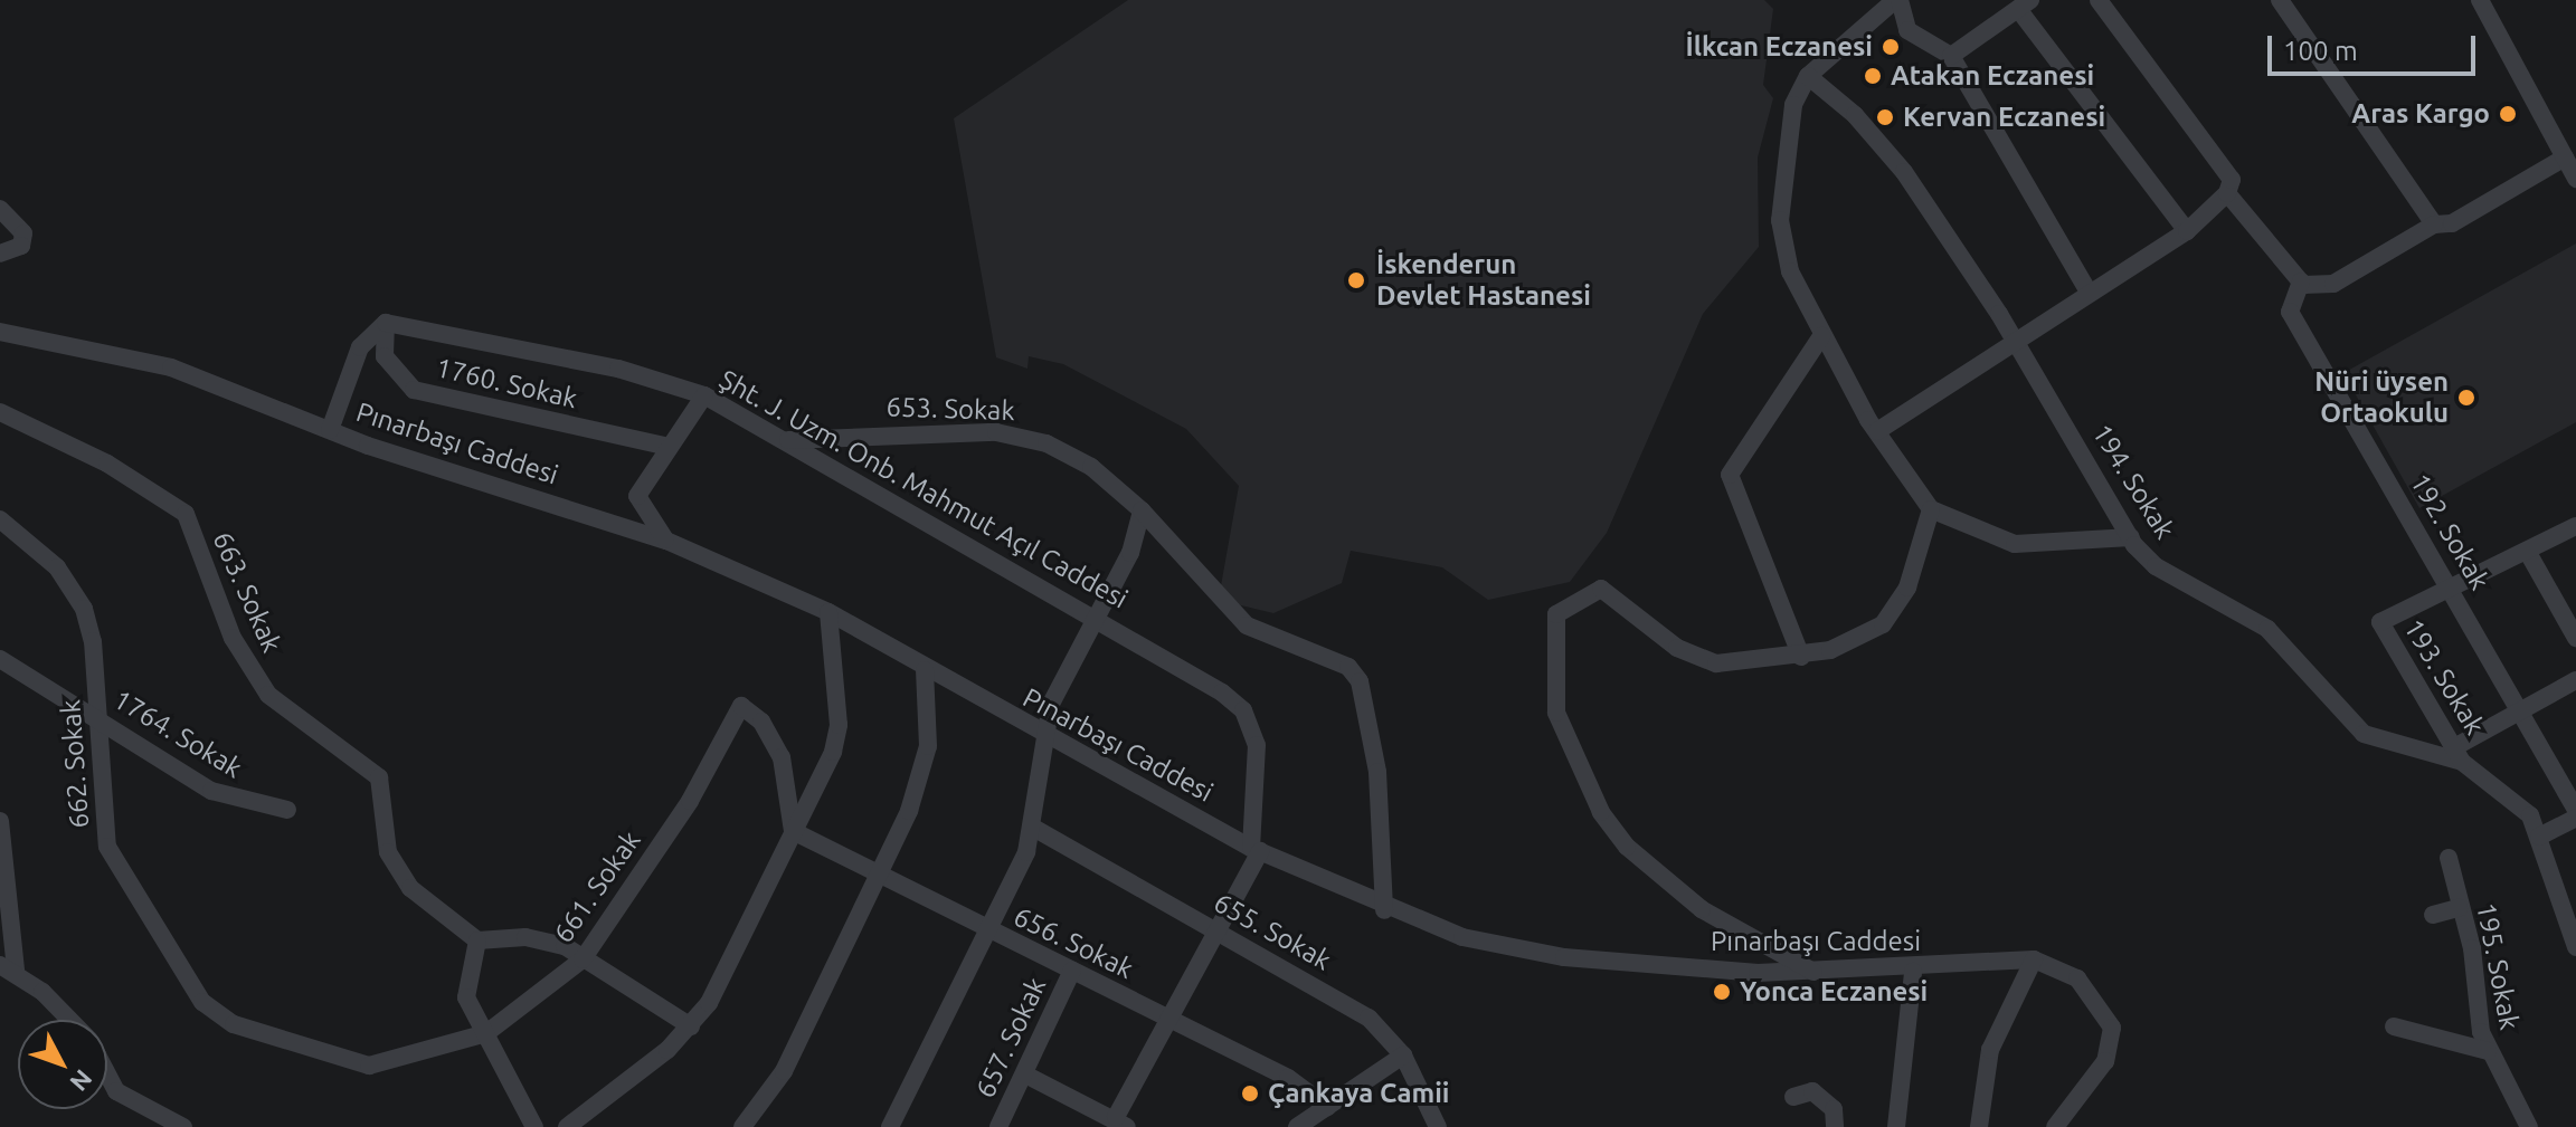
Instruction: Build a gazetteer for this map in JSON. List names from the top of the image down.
{
  "streets": {
    "street": [
      "1760. Sokak",
      "653. Sokak",
      "Pınarbaşı Caddesi",
      "194. Sokak",
      "Şht. J. Uzm. Onb. Mahmut Açıl Caddesi",
      "192. Sokak",
      "663. Sokak",
      "193. Sokak",
      "1764. Sokak",
      "662. Sokak",
      "661. Sokak",
      "655. Sokak",
      "656. Sokak",
      "195. Sokak",
      "657. Sokak"
    ]
  },
  "crossings": [
    ["1760. Sokak", "Şht. J. Uzm. Onb. Mahmut Açıl Caddesi"],
    ["653. Sokak", "Pınarbaşı Caddesi"],
    ["653. Sokak", "Şht. J. Uzm. Onb. Mahmut Açıl Caddesi"],
    ["Pınarbaşı Caddesi", "Şht. J. Uzm. Onb. Mahmut Açıl Caddesi"],
    ["194. Sokak", "193. Sokak"],
    ["Şht. J. Uzm. Onb. Mahmut Açıl Caddesi", "655. Sokak"],
    ["Şht. J. Uzm. Onb. Mahmut Açıl Caddesi", "656. Sokak"],
    ["192. Sokak", "193. Sokak"],
    ["1764. Sokak", "662. Sokak"],
    ["662. Sokak", "661. Sokak"],
    ["661. Sokak", "656. Sokak"],
    ["656. Sokak", "657. Sokak"]
  ],
  "places": [
    "İlkcan Eczanesi",
    "Atakan Eczanesi",
    "Aras Kargo",
    "Kervan Eczanesi",
    "İskenderun Devlet Hastanesi",
    "Nüri üysen Ortaokulu",
    "Yonca Eczanesi",
    "Çankaya Camii"
  ],
  "scale_bar": "100 m",
  "north": "bottom right"
}
